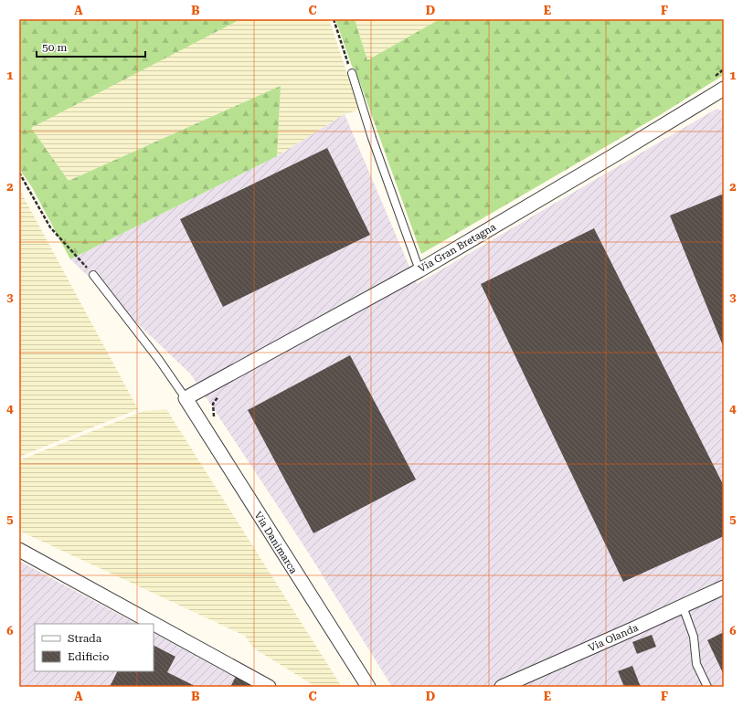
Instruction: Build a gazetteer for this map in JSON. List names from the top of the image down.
{
  "streets": {
    "street": ["Via Gran Bretagna", "Via Danimarca", "Via Olanda"]
  },
  "crossings": [
    ["Via Gran Bretagna", "Via Danimarca"]
  ],
  "legend": ["Strada", "Edificio"],
  "scale_bar": "50 m",
  "grid": {
    "columns": [
      "A",
      "B",
      "C",
      "D",
      "E",
      "F"
    ],
    "rows": [
      "1",
      "2",
      "3",
      "4",
      "5",
      "6"
    ]
  }
}
